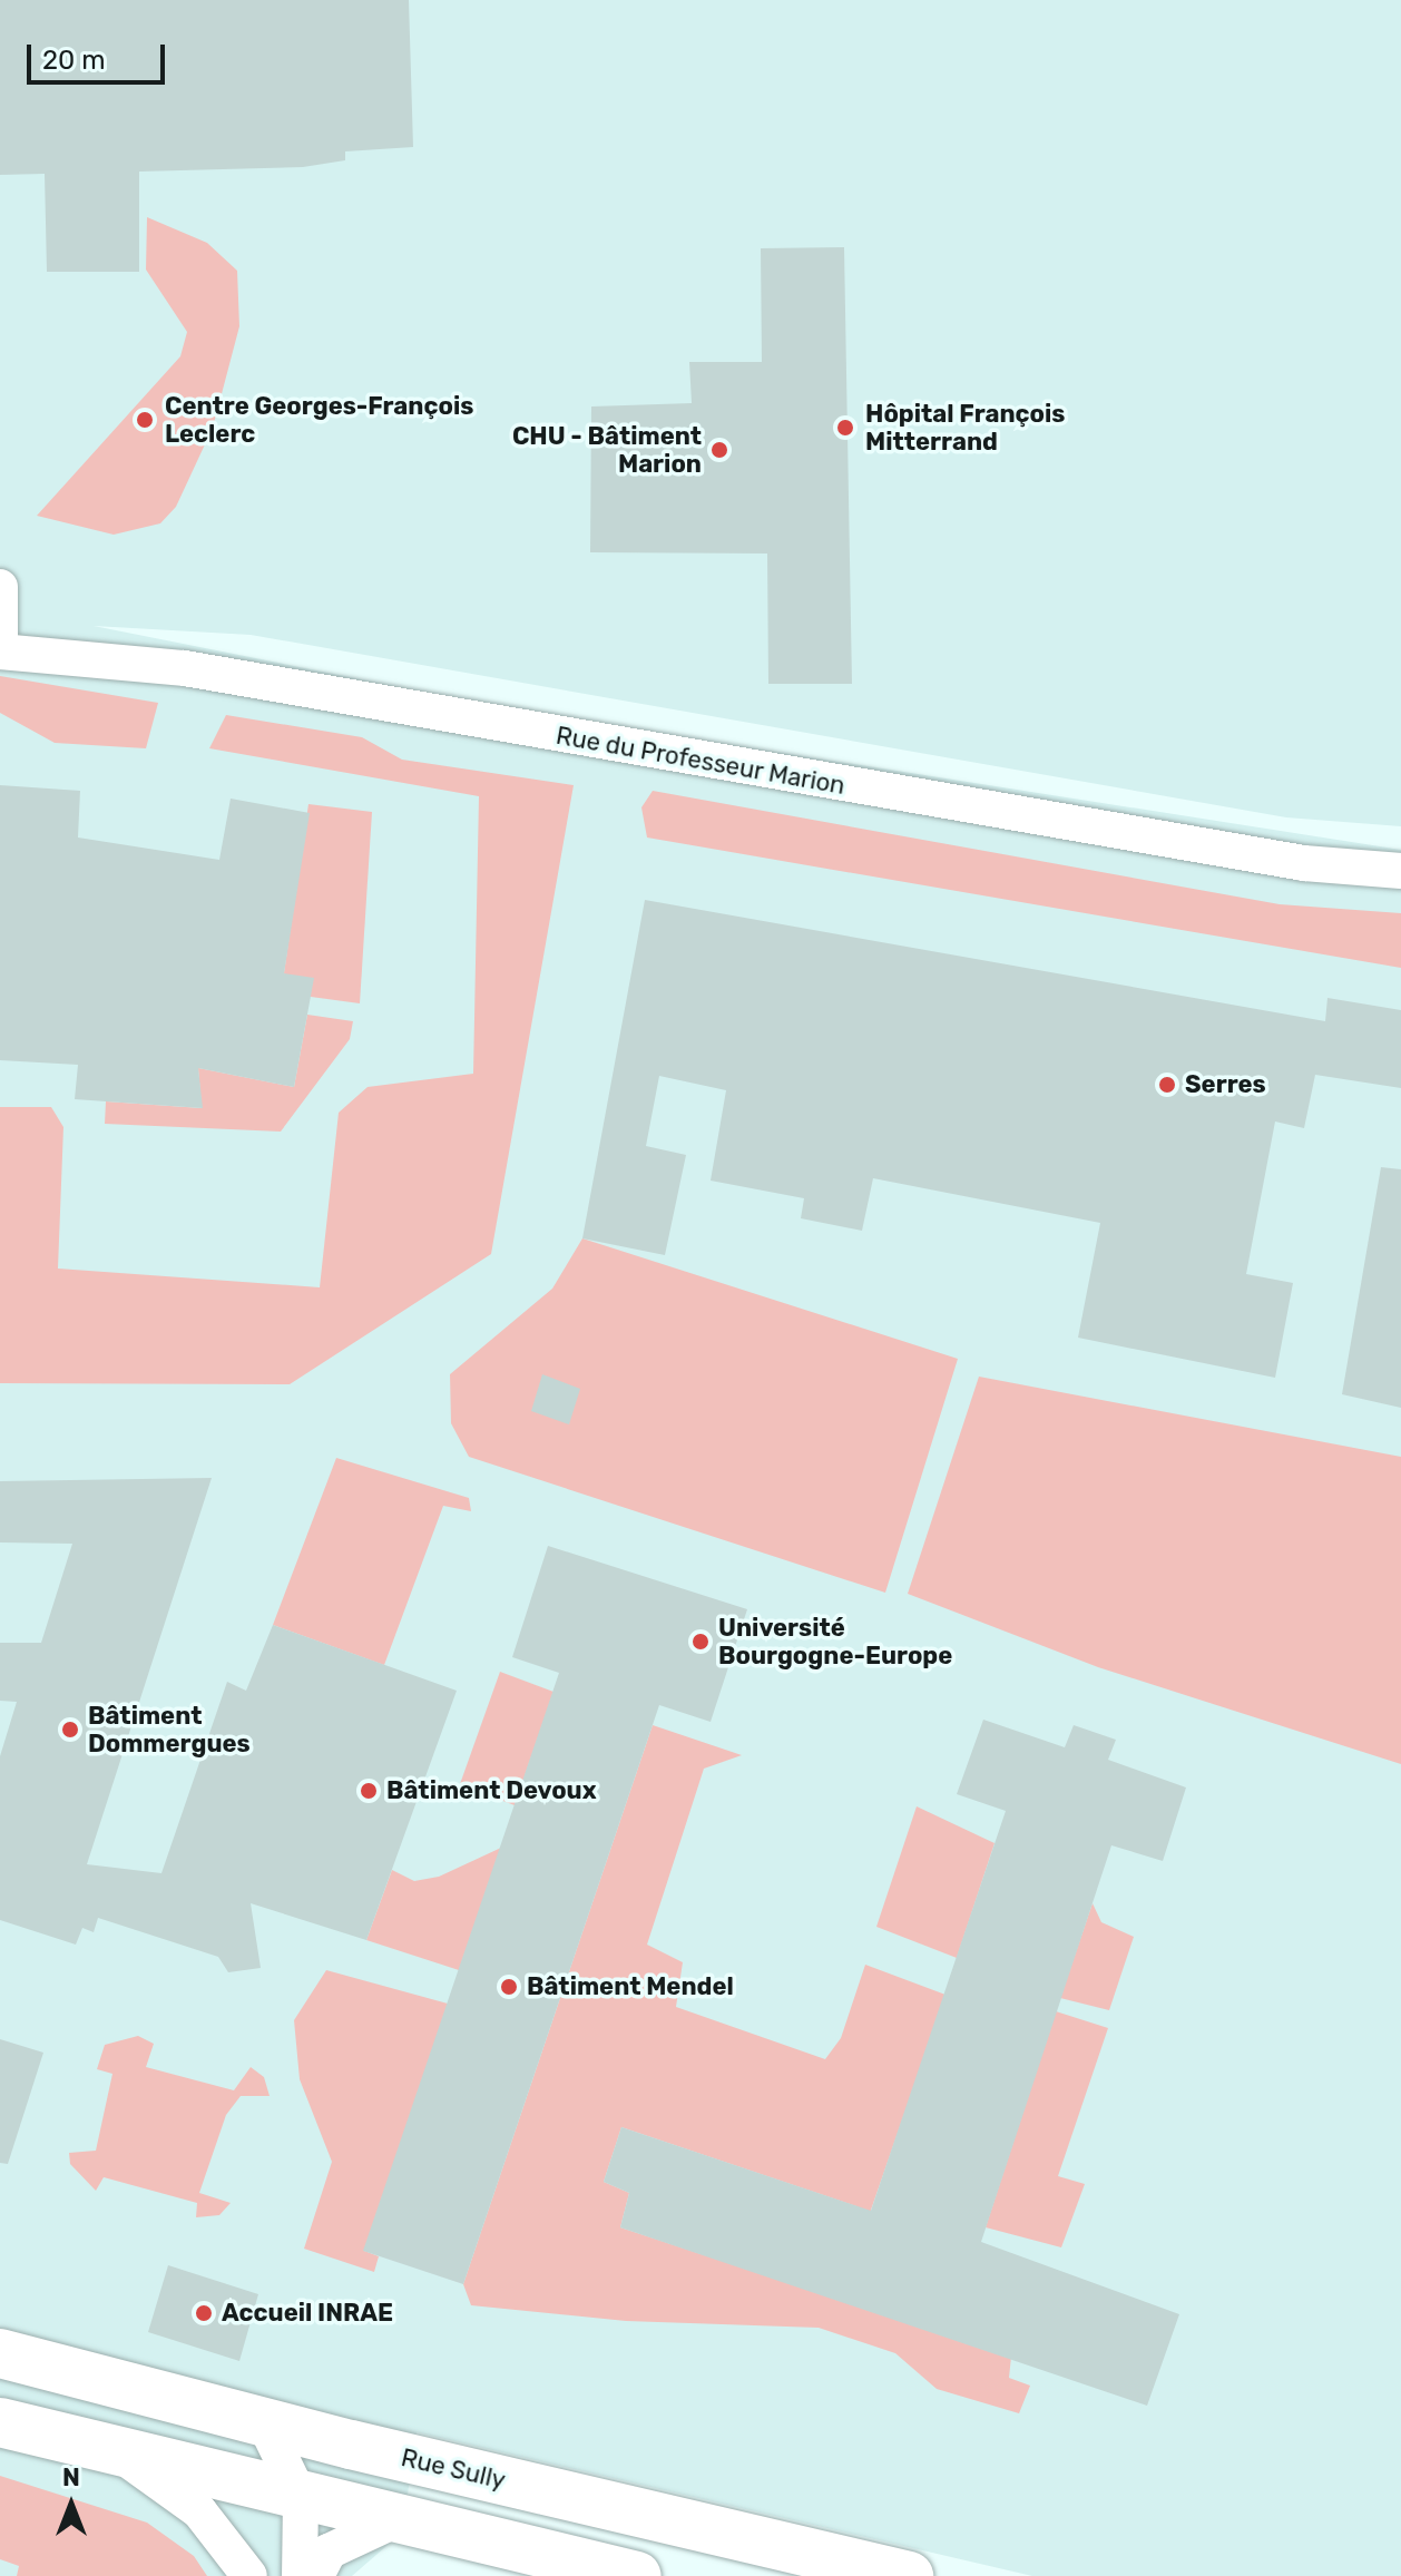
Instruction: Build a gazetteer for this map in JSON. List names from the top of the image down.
{
  "streets": {
    "main road": ["Rue Sully"],
    "street": ["Rue du Professeur Marion"]
  },
  "places": [
    "Centre Georges-François Leclerc",
    "Hôpital François Mitterrand",
    "CHU - Bâtiment Marion",
    "Serres",
    "Université Bourgogne-Europe",
    "Bâtiment Dommergues",
    "Bâtiment Devoux",
    "Bâtiment Mendel",
    "Accueil INRAE"
  ],
  "scale_bar": "20 m",
  "north": "top"
}
